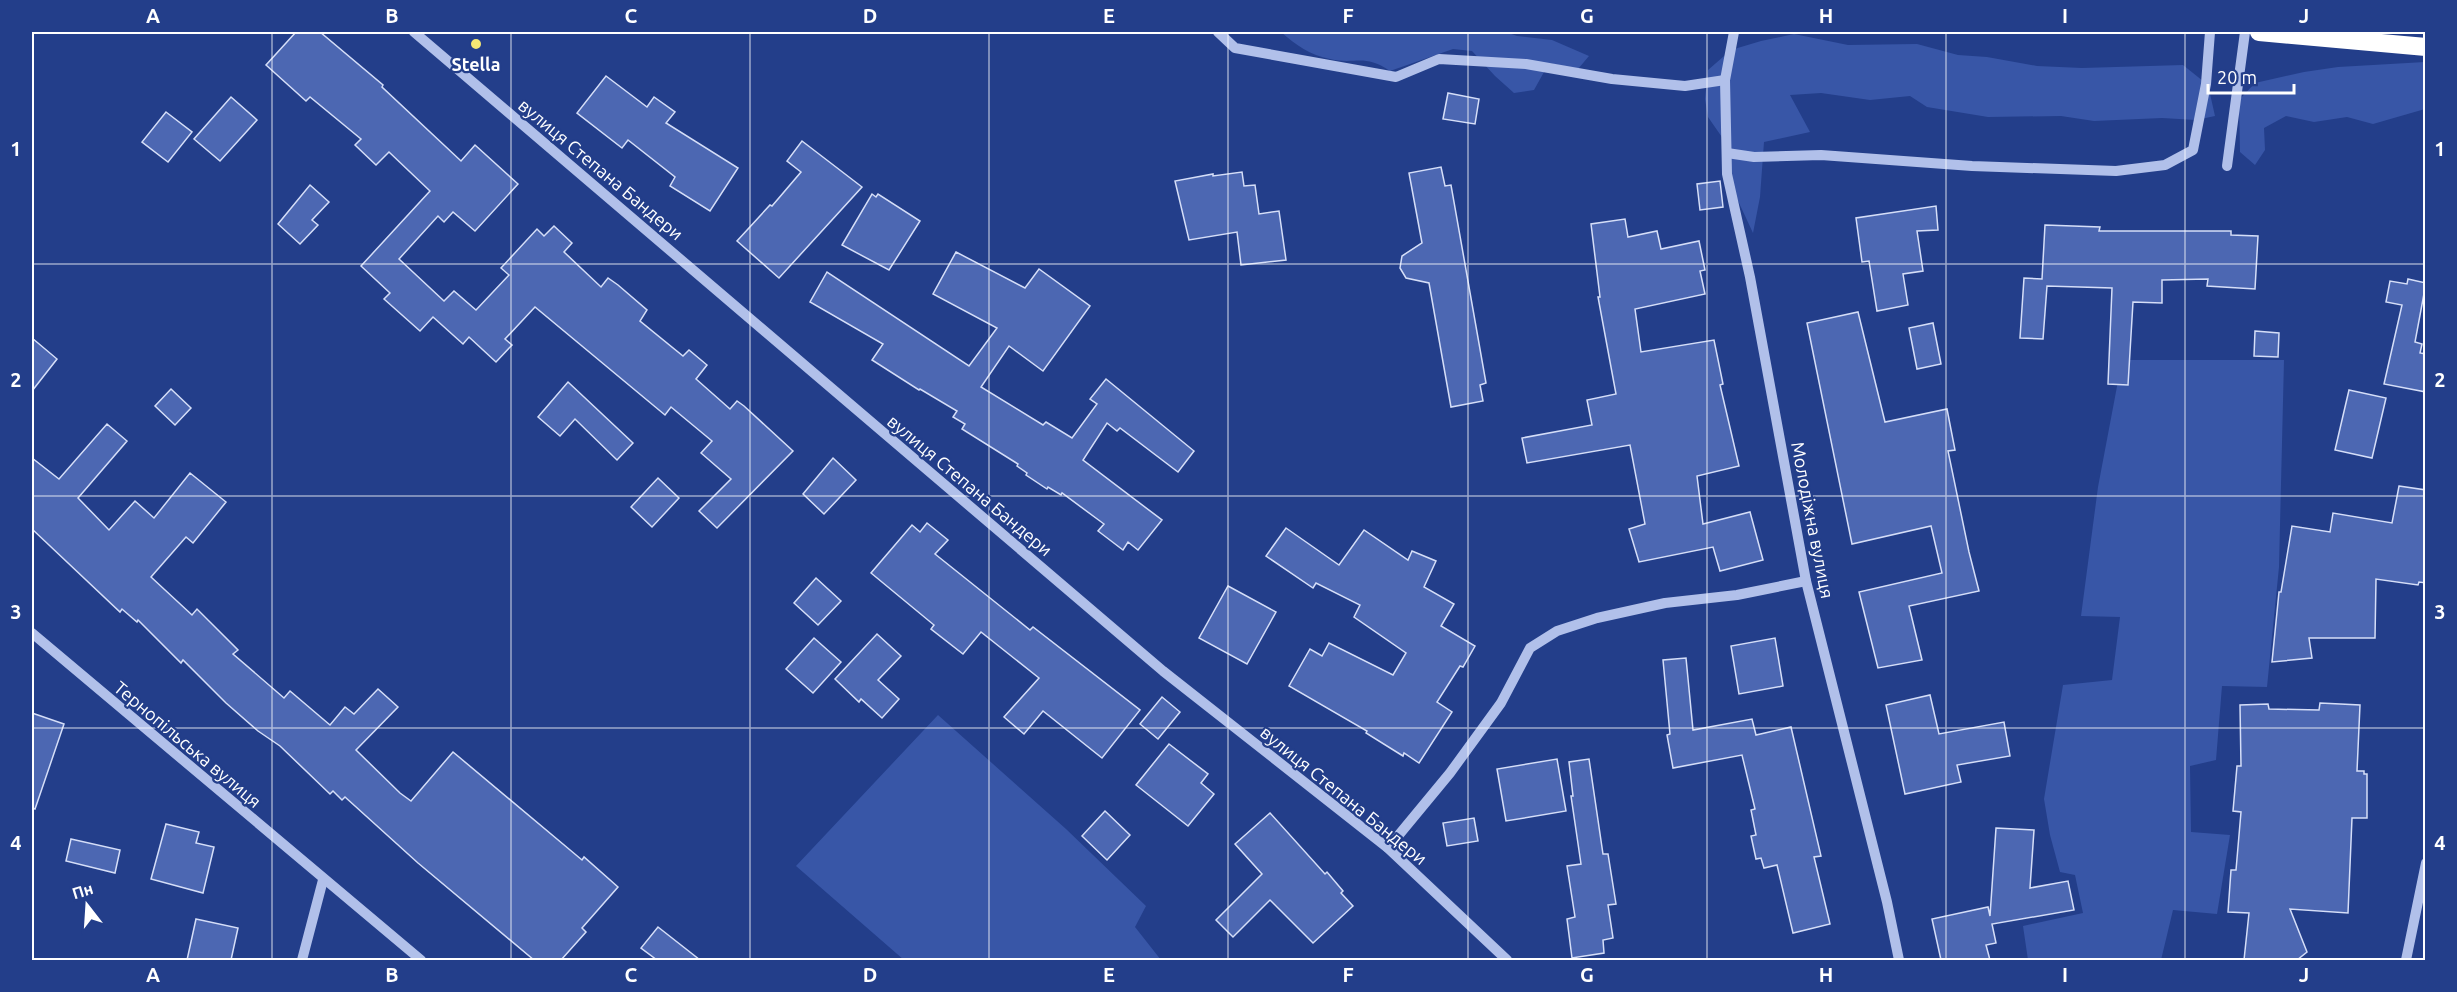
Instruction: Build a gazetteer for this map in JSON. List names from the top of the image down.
{
  "streets": {
    "street": ["вулиця Степана Бандери", "Молодіжна вулиця", "Тернопільська вулиця"]
  },
  "places": ["Stella"],
  "scale_bar": "20 m",
  "north": "top",
  "grid": {
    "columns": [
      "A",
      "B",
      "C",
      "D",
      "E",
      "F",
      "G",
      "H",
      "I",
      "J"
    ],
    "rows": [
      "1",
      "2",
      "3",
      "4"
    ]
  }
}
